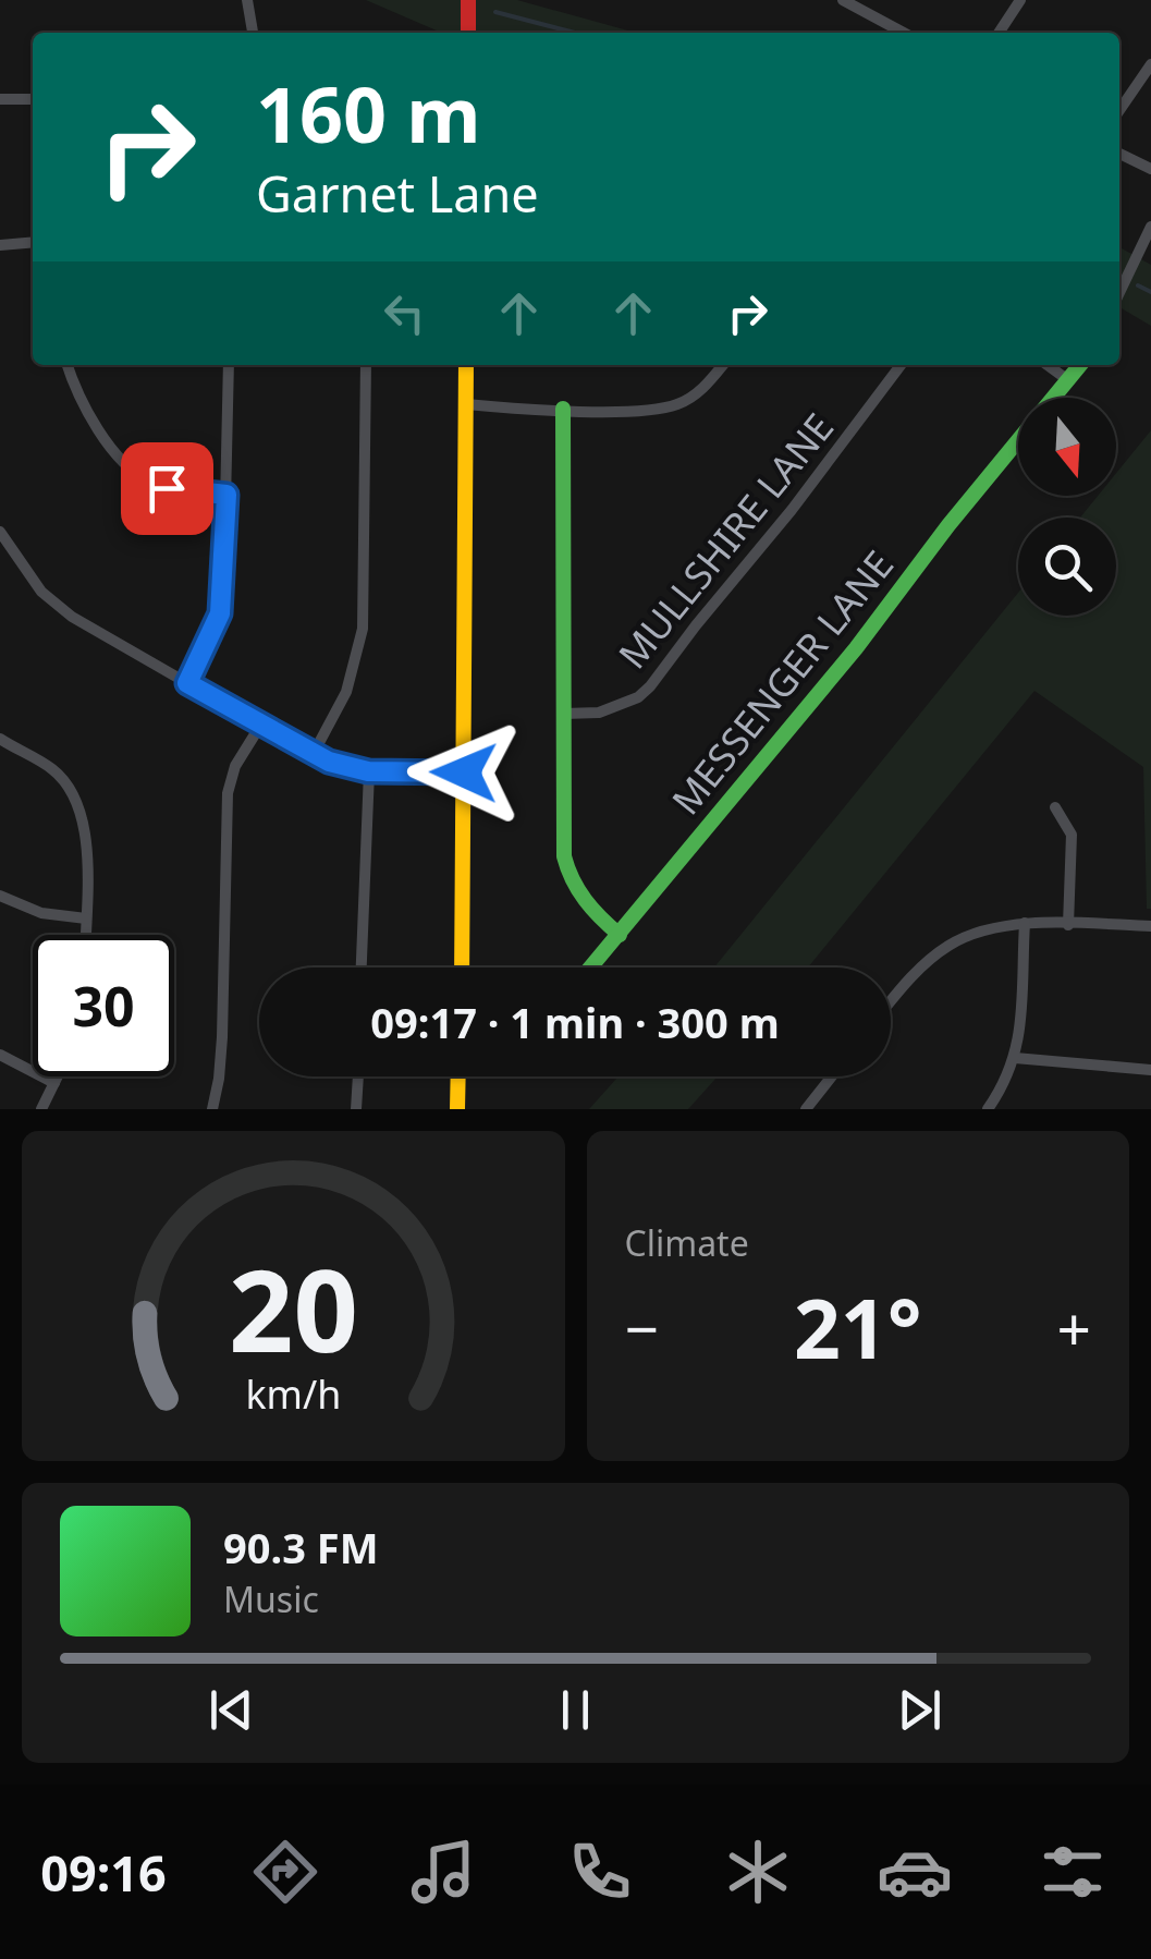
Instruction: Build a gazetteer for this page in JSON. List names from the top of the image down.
{
  "streets": {
    "street": ["MULLSHIRE LANE", "MESSENGER LANE"]
  },
  "north": "bottom",
  "page": {
    "turn": ["160 m", "Garnet Lane"],
    "limit": "30",
    "trip": "09:17 · 1 min · 300 m",
    "tile": "Climate",
    "heat": ["−", "21°", "+"],
    "song": ["90.3 FM", "Music"],
    "tabs": "09:16",
    "gauge": ["20", "km/h"]
  }
}
